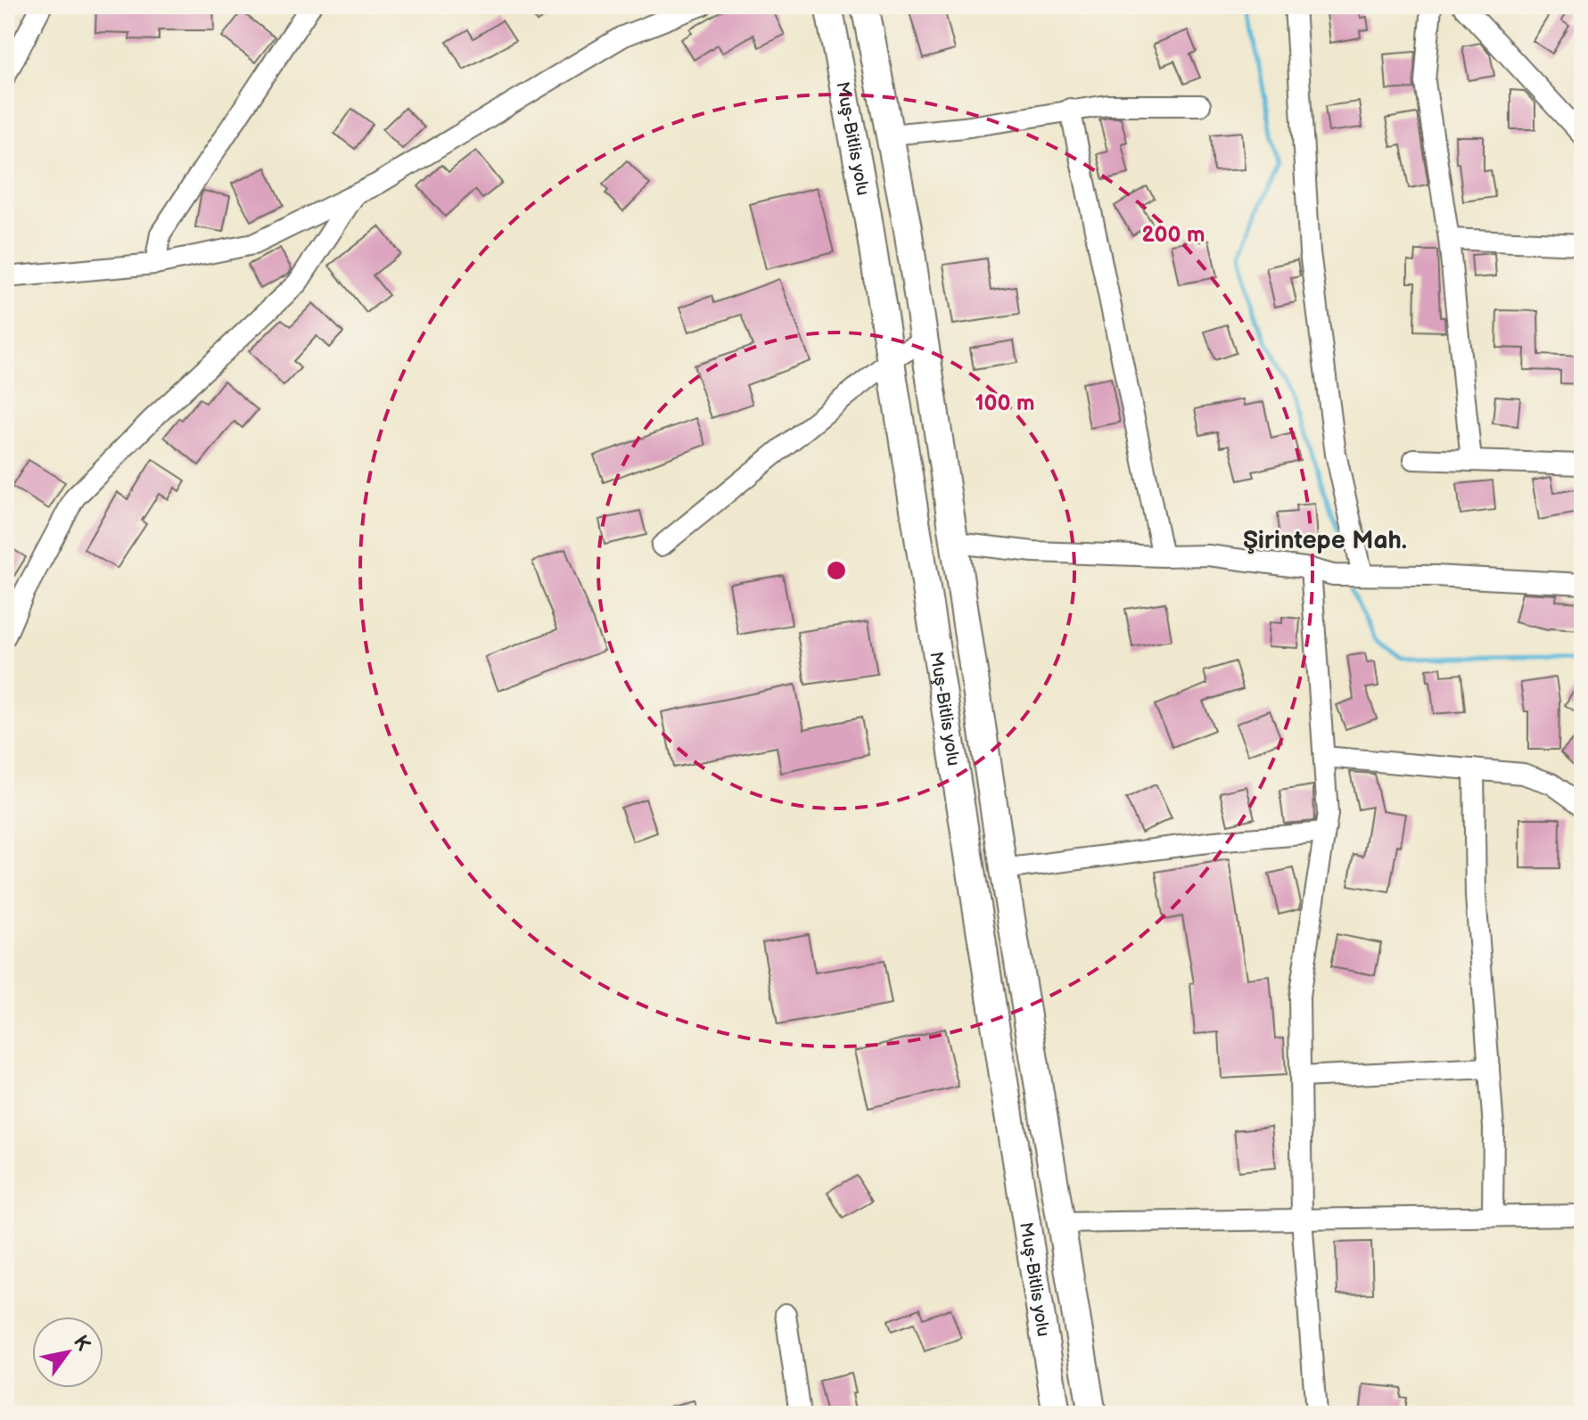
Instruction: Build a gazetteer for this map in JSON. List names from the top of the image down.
{
  "streets": {
    "highway": ["Muş-Bitlis yolu"]
  },
  "districts": ["Şirintepe Mah."],
  "north": "top right",
  "rings": ["200 m", "100 m"]
}
